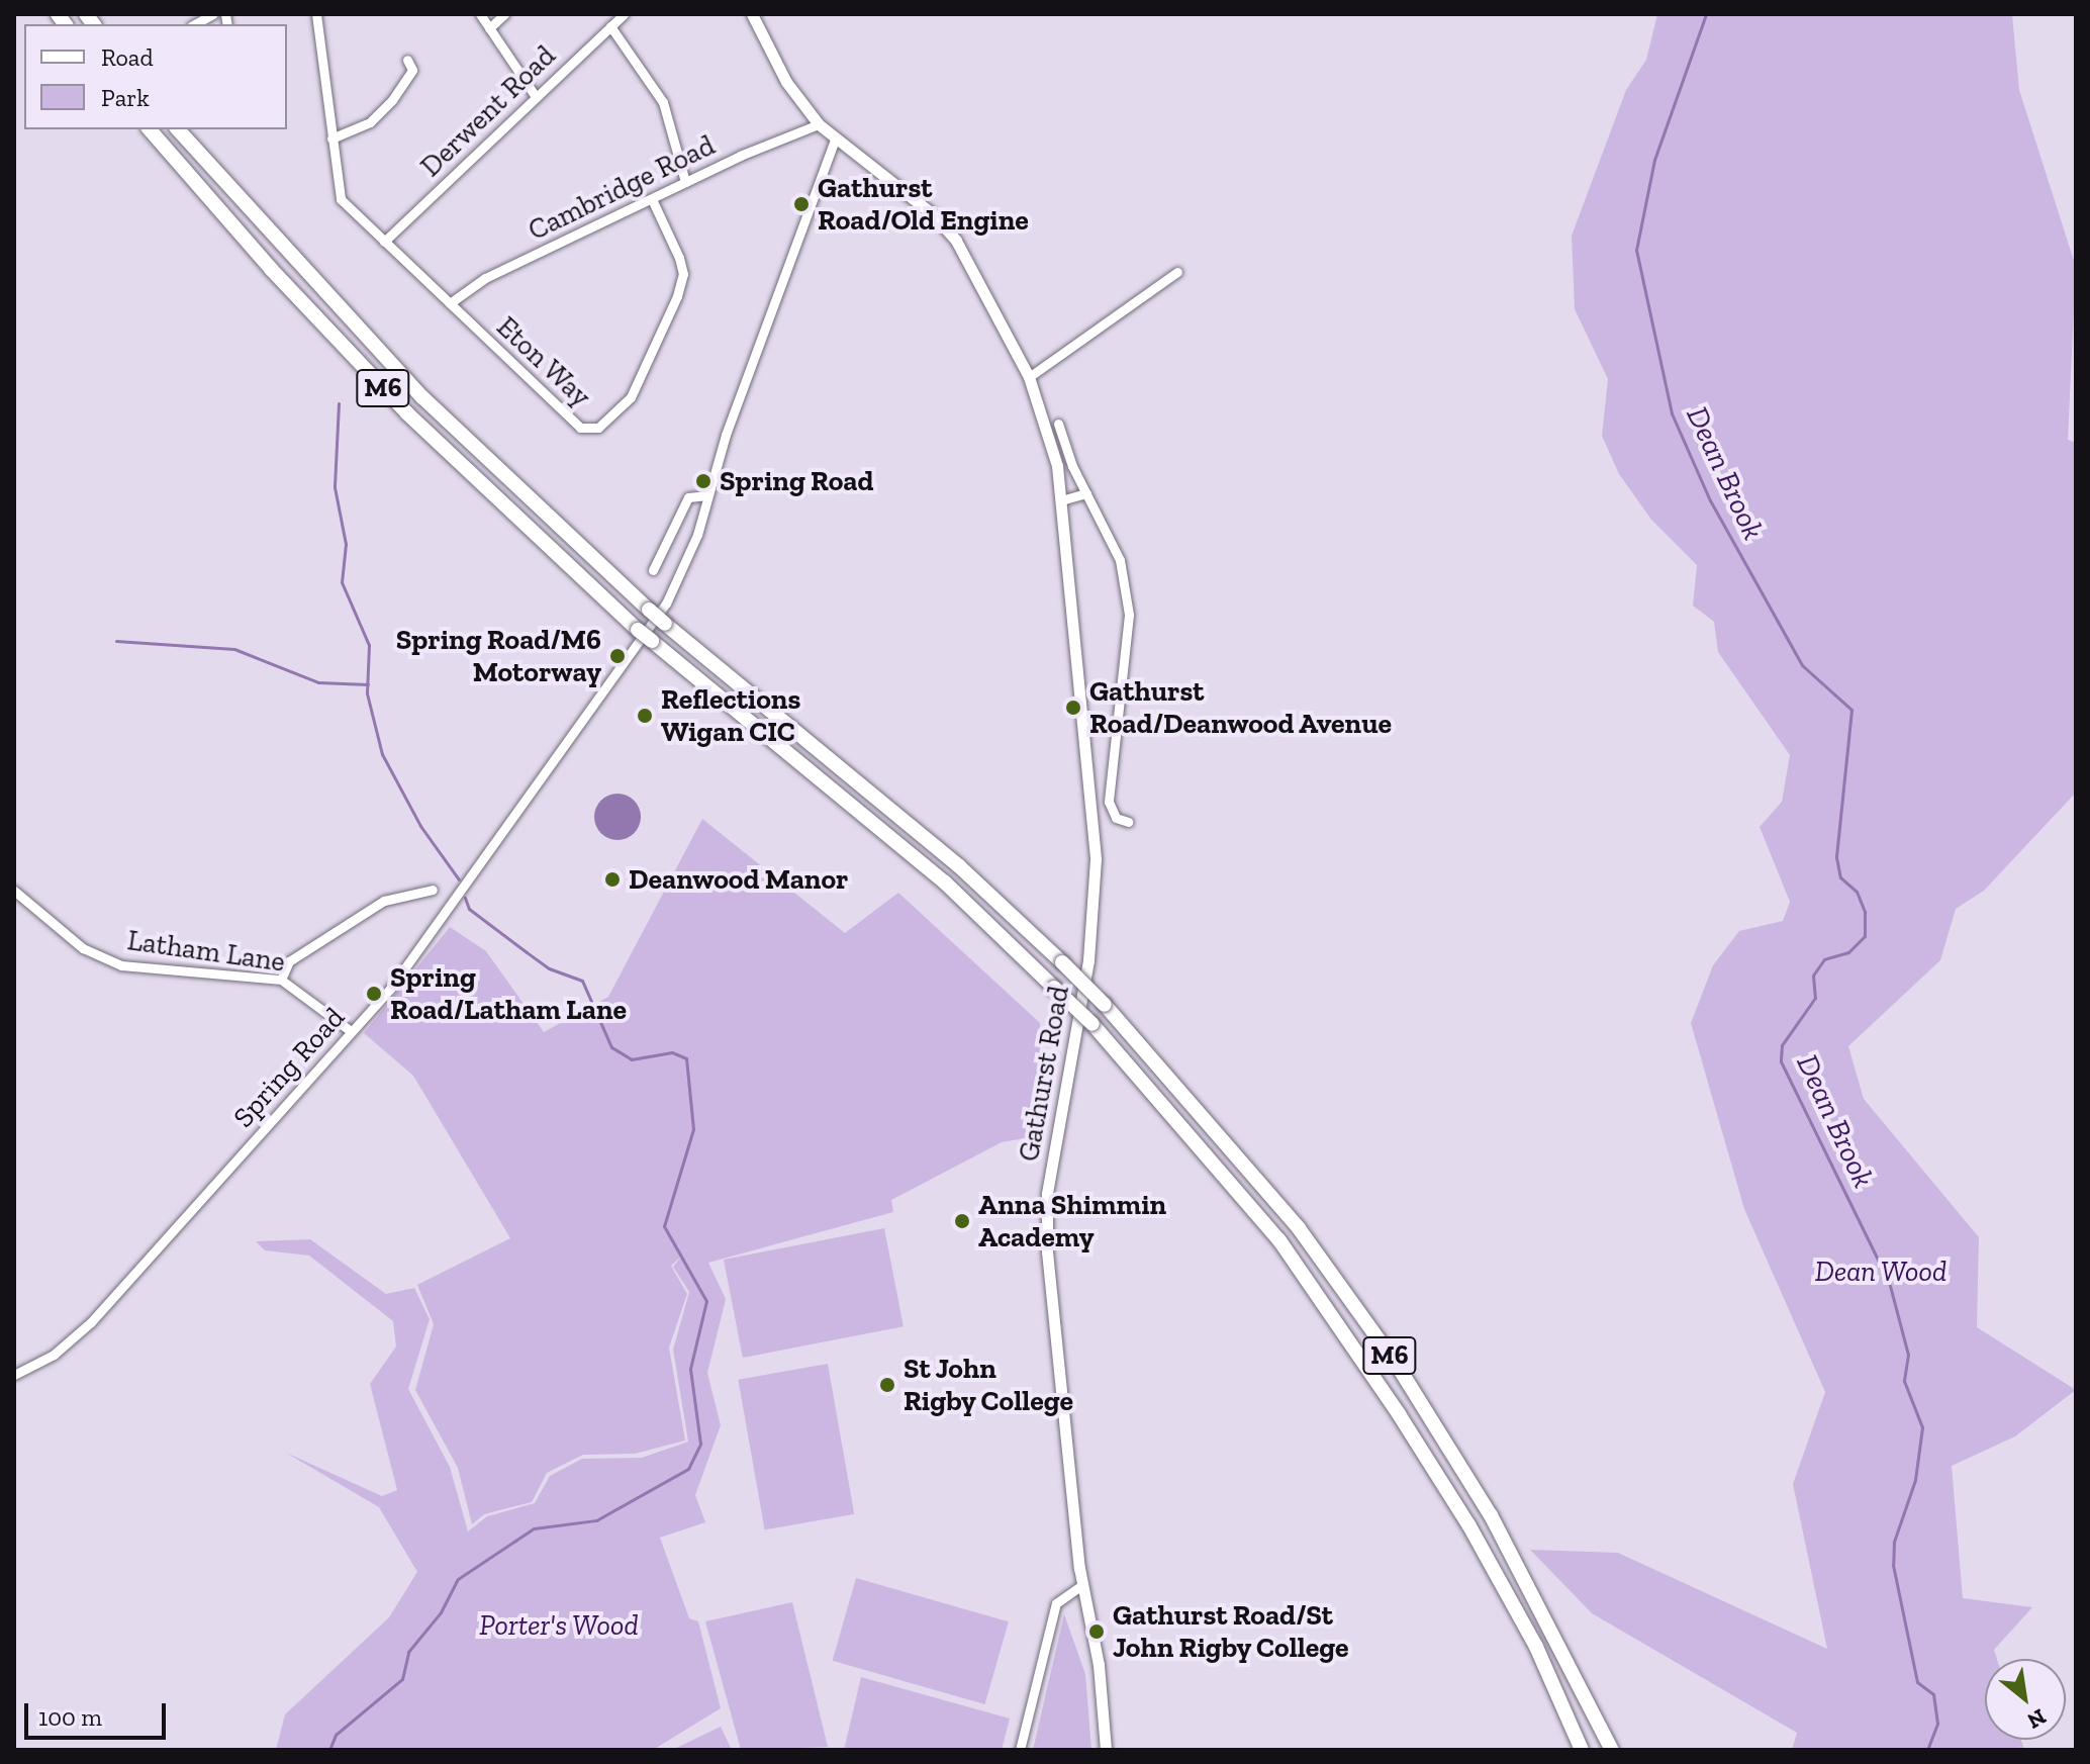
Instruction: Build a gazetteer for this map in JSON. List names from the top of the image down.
{
  "streets": {
    "highway": ["M6"],
    "main road": ["Gathurst Road"],
    "street": [
      "Derwent Road",
      "Cambridge Road",
      "Eton Way",
      "Latham Lane",
      "Spring Road"
    ]
  },
  "crossings": [
    ["Derwent Road", "Eton Way"],
    ["Cambridge Road", "Eton Way"],
    ["Cambridge Road", "Gathurst Road"],
    ["Latham Lane", "Spring Road"],
    ["Spring Road", "Gathurst Road"]
  ],
  "water": ["Dean Brook"],
  "parks": ["Dean Wood", "Porter's Wood"],
  "places": [
    "Gathurst Road/Old Engine",
    "Spring Road",
    "Spring Road/M6 Motorway",
    "Gathurst Road/Deanwood Avenue",
    "Reflections Wigan CIC",
    "Deanwood Manor",
    "Spring Road/Latham Lane",
    "Anna Shimmin Academy",
    "St John Rigby College",
    "Gathurst Road/St John Rigby College"
  ],
  "legend": ["Road", "Park"],
  "scale_bar": "100 m",
  "north": "bottom right"
}
